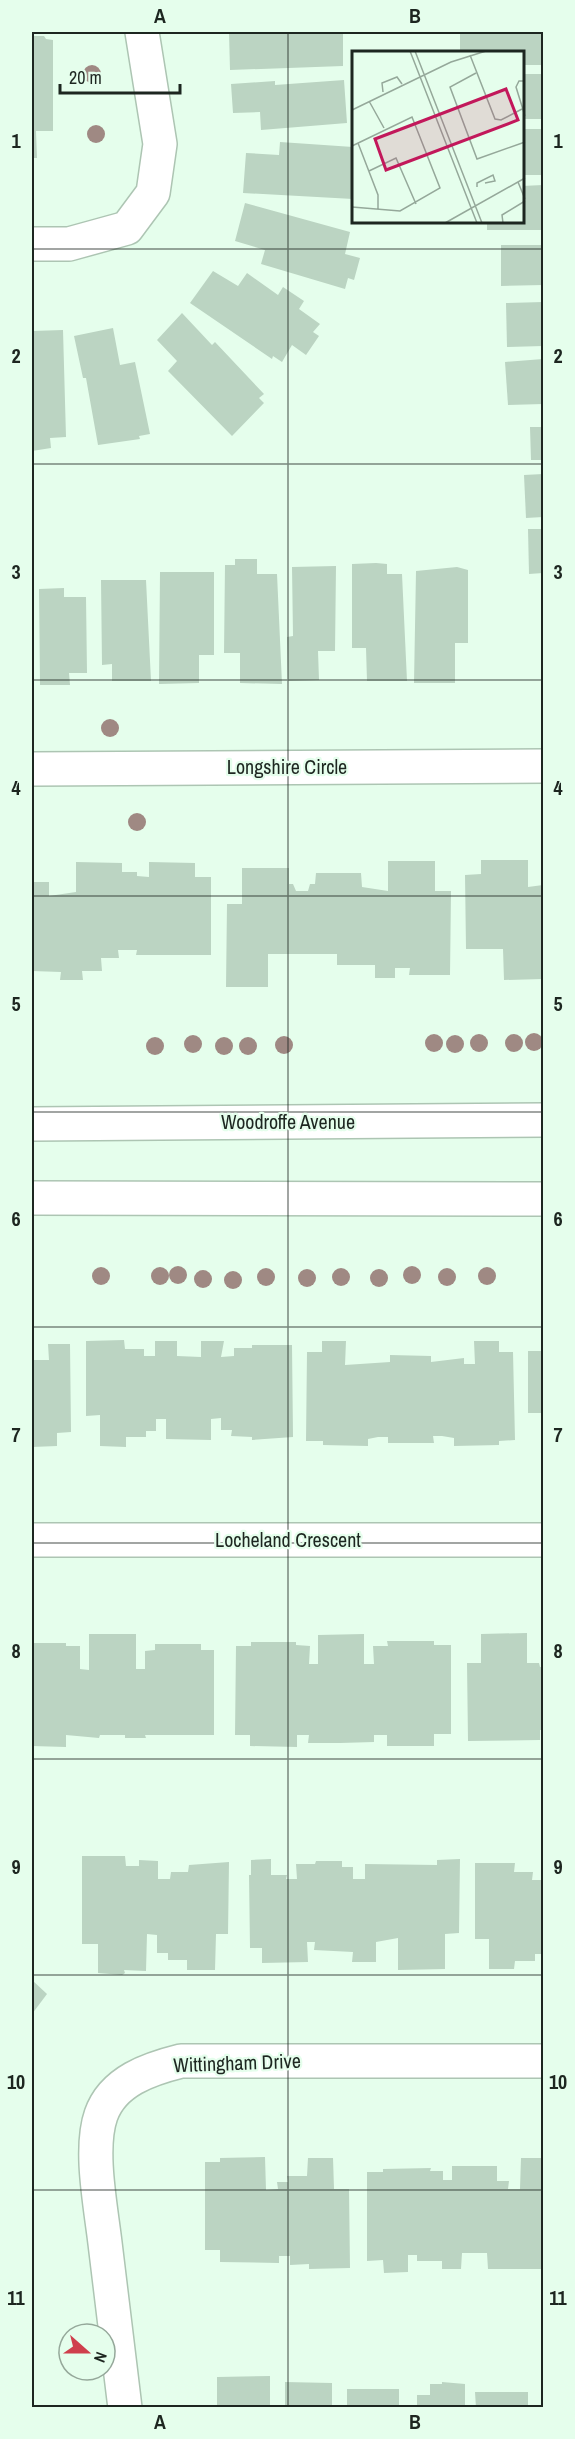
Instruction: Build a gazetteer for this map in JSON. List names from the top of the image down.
{
  "streets": {
    "street": [
      "Longshire Circle",
      "Woodroffe Avenue",
      "Locheland Crescent",
      "Wittingham Drive"
    ]
  },
  "scale_bar": "20 m",
  "north": "right",
  "grid": {
    "columns": ["A", "B"],
    "rows": [
      "1",
      "2",
      "3",
      "4",
      "5",
      "6",
      "7",
      "8",
      "9",
      "10",
      "11"
    ]
  }
}
